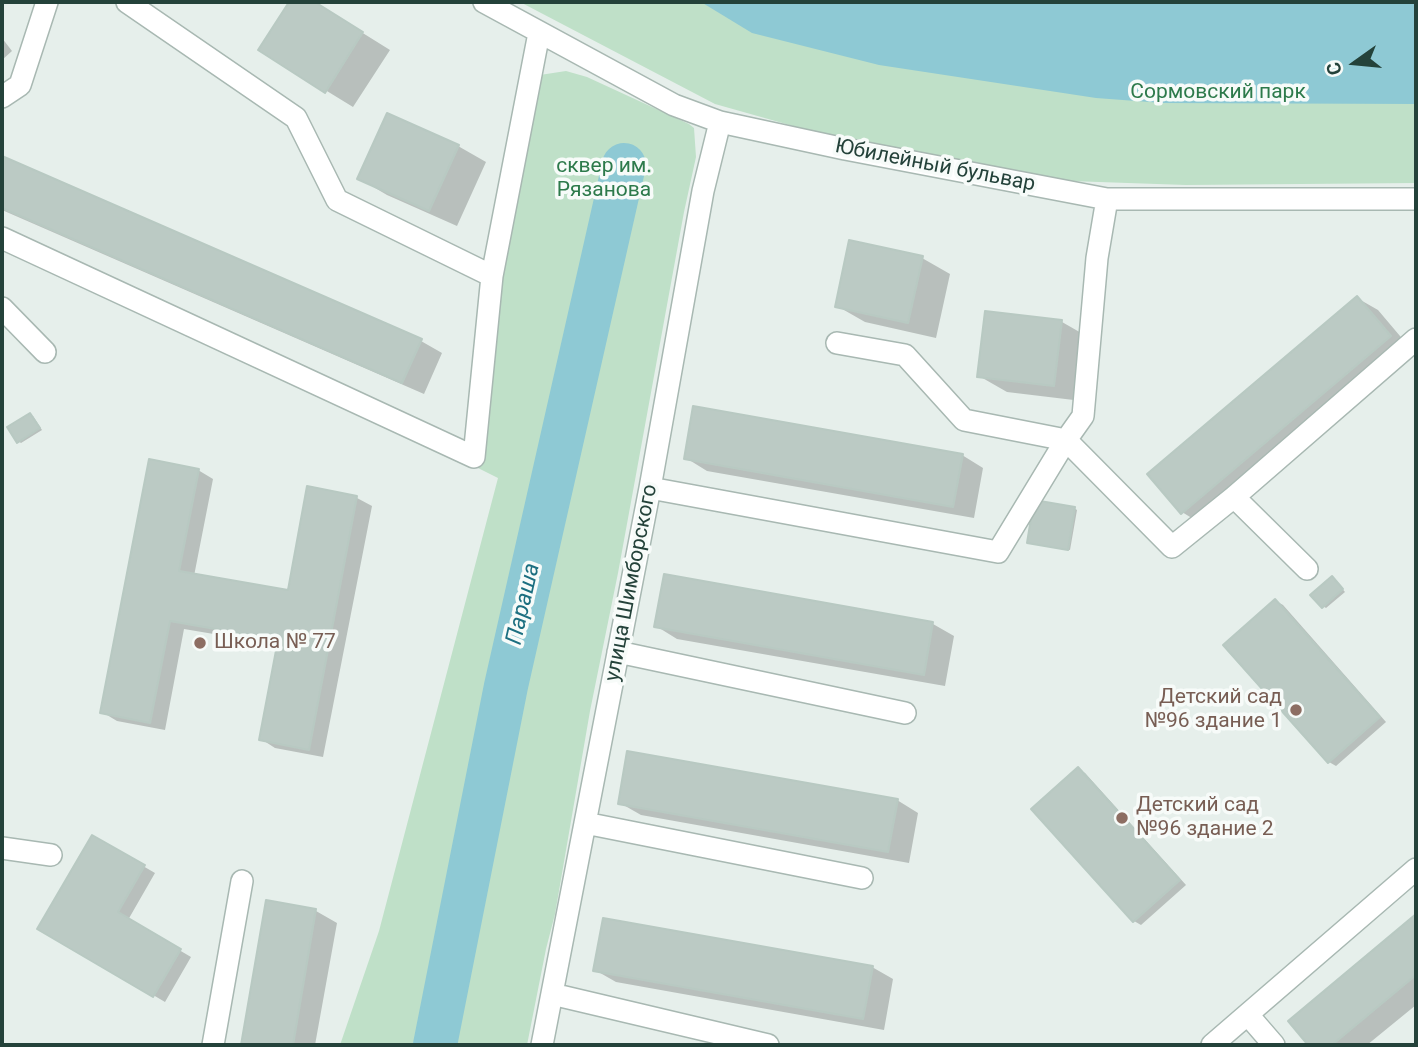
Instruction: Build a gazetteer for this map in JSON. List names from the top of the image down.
{
  "streets": {
    "street": ["Юбилейный бульвар", "улица Шимборского"]
  },
  "crossings": [
    ["Юбилейный бульвар", "улица Шимборского"]
  ],
  "water": ["Параша"],
  "parks": ["Сормовский парк", "сквер им. Рязанова"],
  "places": ["Школа № 77", "Детский сад №96 здание 1", "Детский сад №96 здание 2"],
  "north": "left"
}
